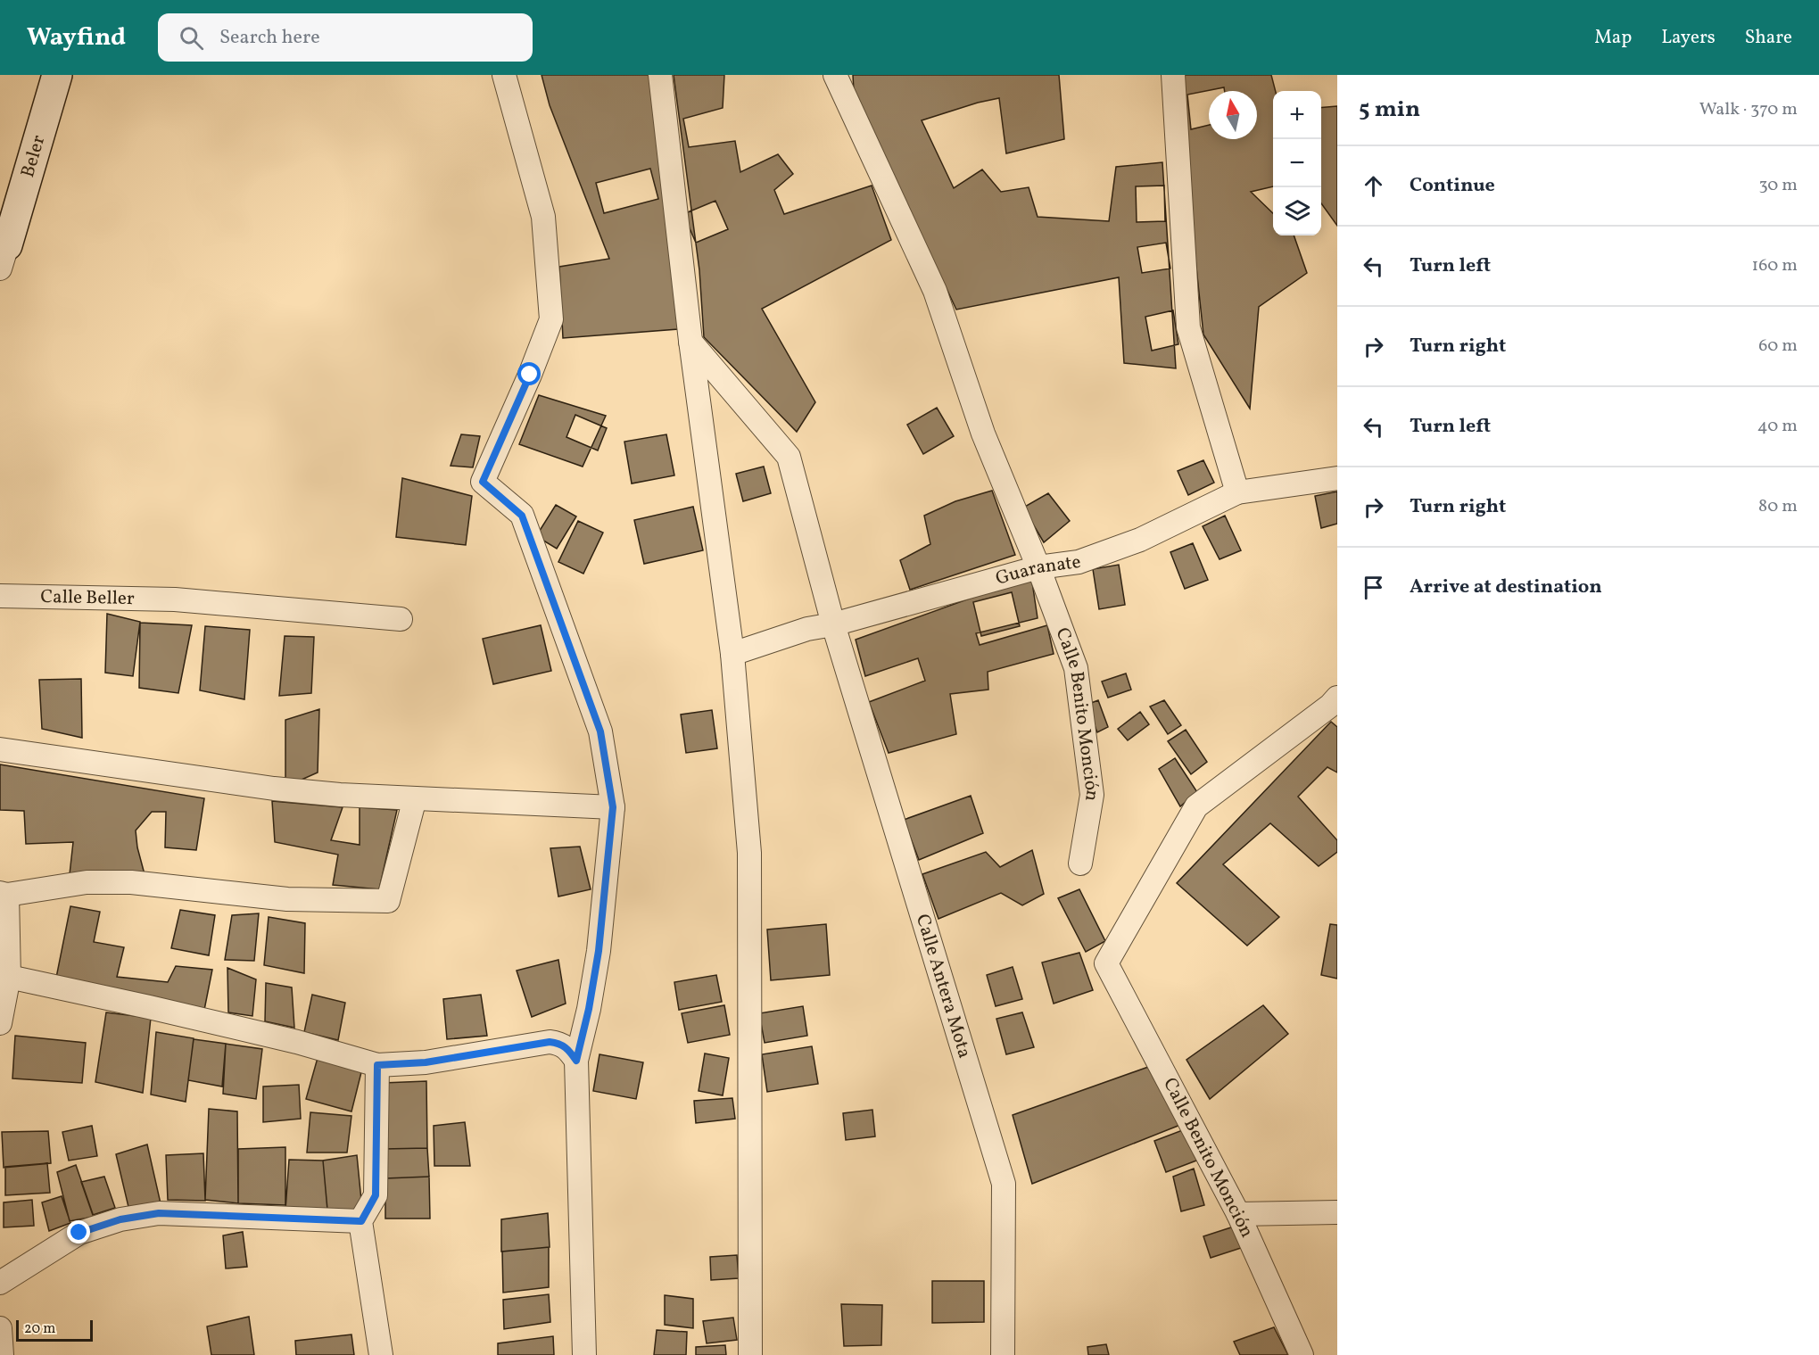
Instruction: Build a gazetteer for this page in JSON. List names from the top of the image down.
{
  "streets": {
    "main road": ["Beler"],
    "street": [
      "Guaranate",
      "Calle Beller",
      "Calle Benito Monción",
      "Calle Antera Mota"
    ]
  },
  "crossings": [
    ["Guaranate", "Calle Benito Monción"],
    ["Guaranate", "Calle Antera Mota"]
  ],
  "scale_bar": "20 m",
  "north": "top",
  "page": {
    "header": "Wayfind",
    "search": "Search here",
    "nav": ["Map", "Layers", "Share"],
    "heading": ["5 min", "Walk · 370 m"],
    "map_buttons": ["+", "−"],
    "list": [
      ["Continue", "30 m"],
      ["Turn left", "160 m"],
      ["Turn right", "60 m"],
      ["Turn left", "40 m"],
      ["Turn right", "80 m"],
      "Arrive at destination"
    ],
    "scale": "20 m"
  }
}
